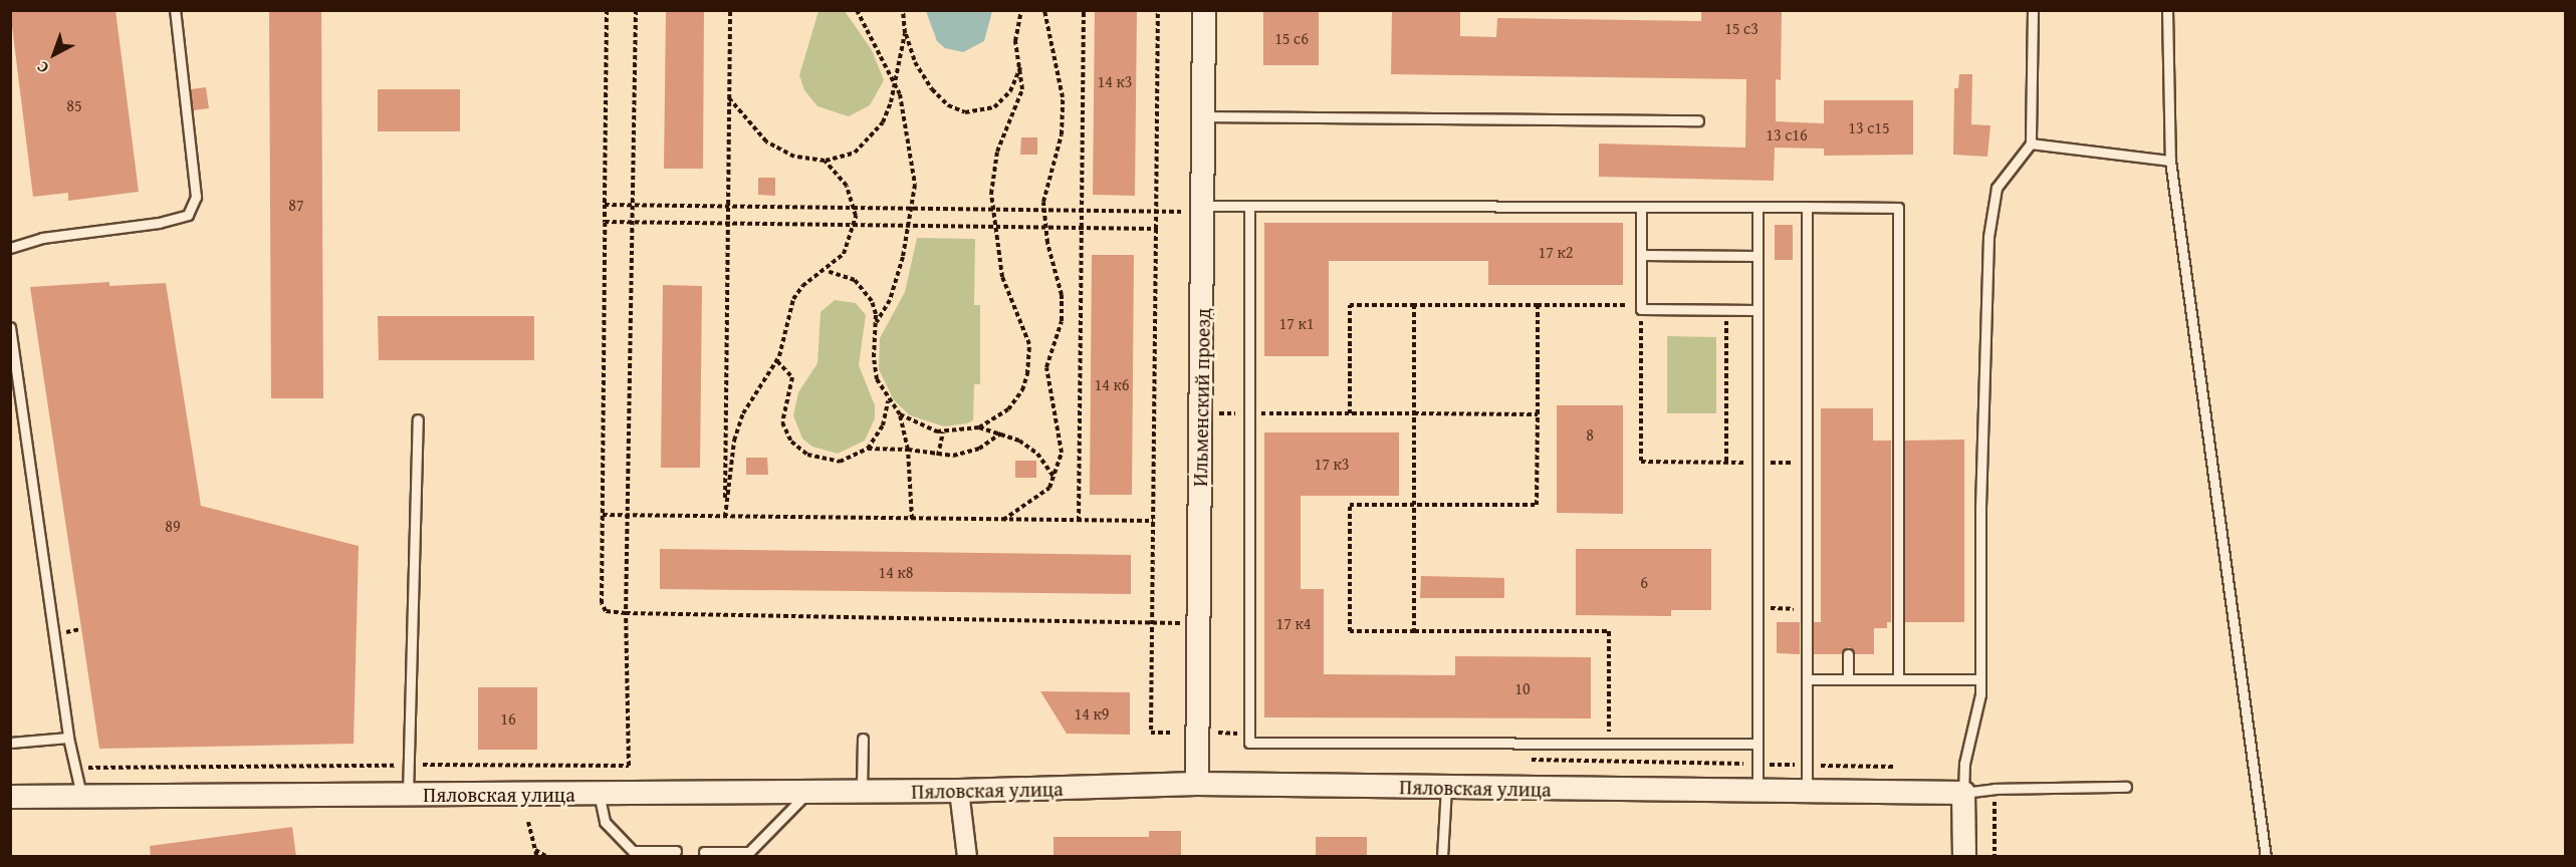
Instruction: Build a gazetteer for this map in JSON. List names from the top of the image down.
{
  "streets": {
    "street": ["Ильменский проезд", "Пяловская улица"]
  },
  "crossings": [
    ["Ильменский проезд", "Пяловская улица"]
  ],
  "house_numbers": [
    "15 с3",
    "15 с6",
    "14 к3",
    "85",
    "13 с15",
    "13 с16",
    "87",
    "17 к2",
    "17 к1",
    "14 к6",
    "8",
    "17 к3",
    "89",
    "14 к8",
    "6",
    "17 к4",
    "10",
    "14 к9",
    "16"
  ],
  "north": "bottom left"
}
